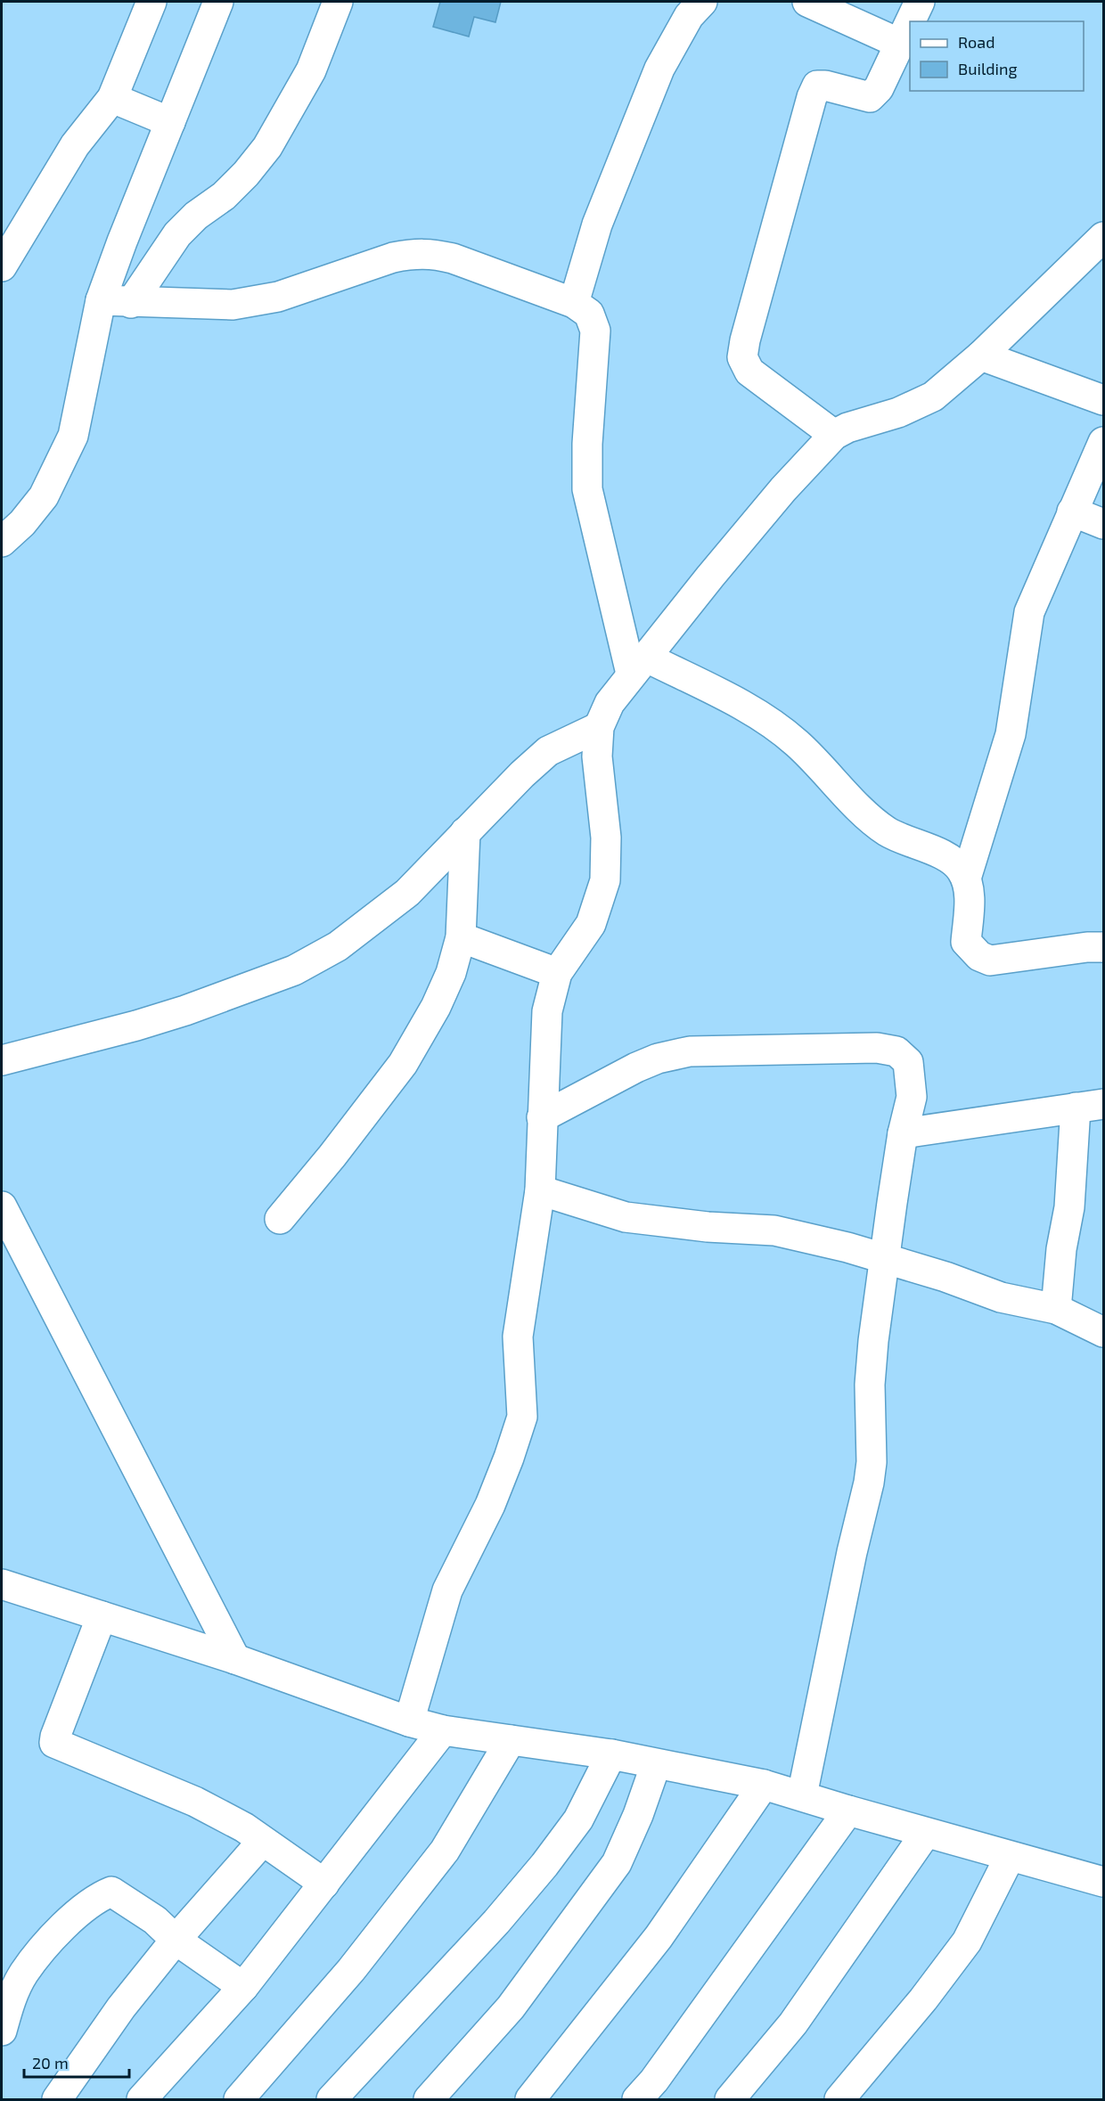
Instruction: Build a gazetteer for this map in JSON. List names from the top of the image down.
{
  "legend": ["Road", "Building"],
  "scale_bar": "20 m"
}
